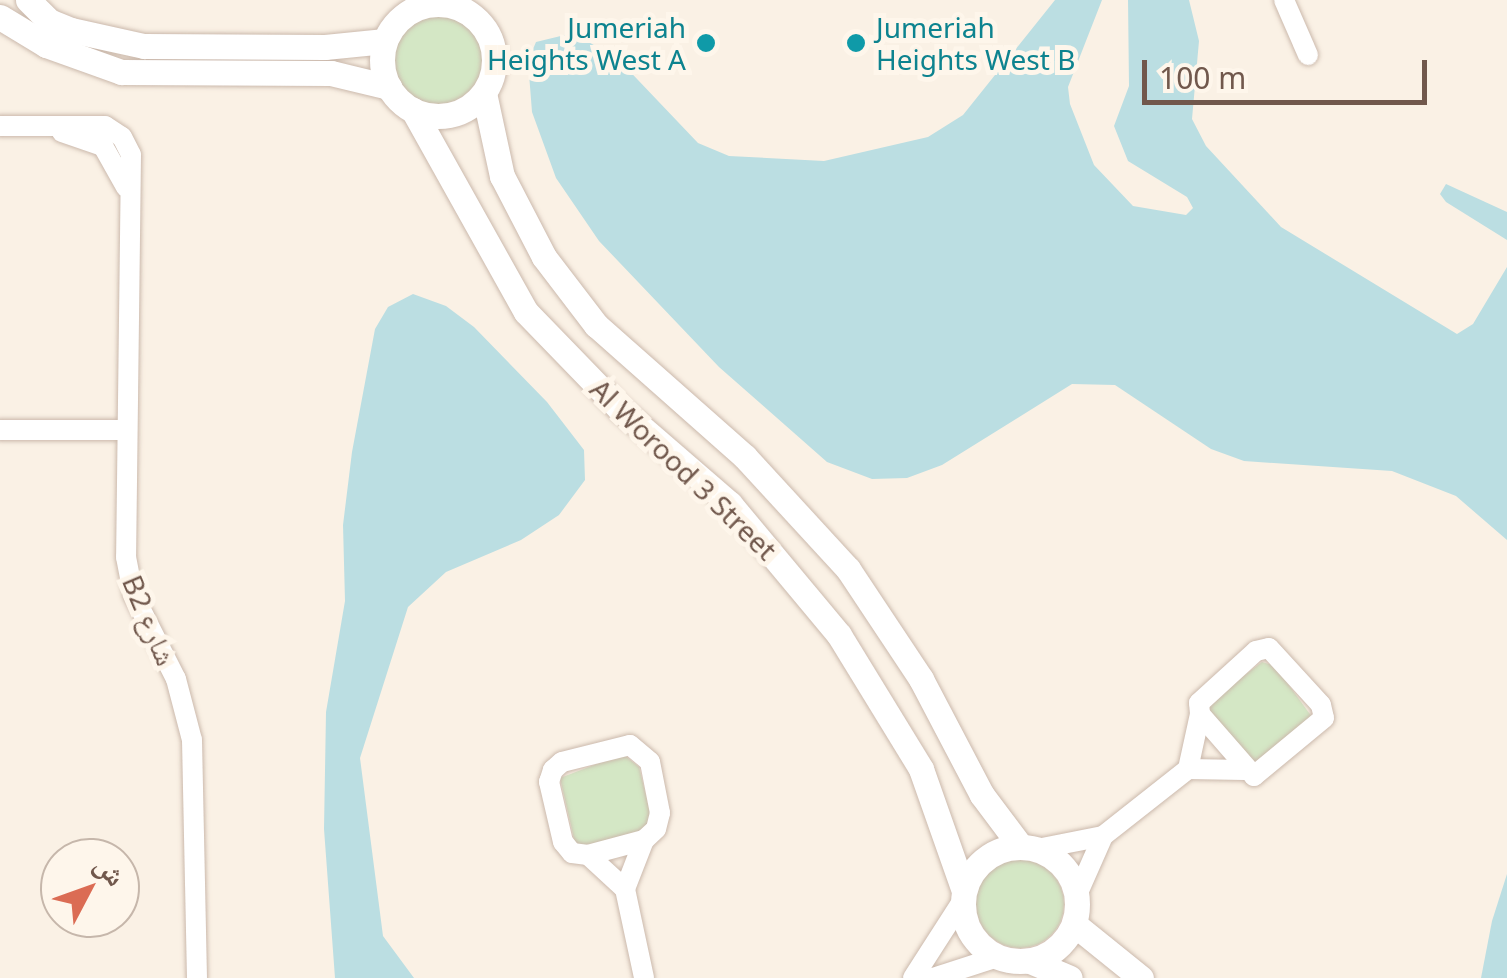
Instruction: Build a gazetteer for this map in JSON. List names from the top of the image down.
{
  "streets": {
    "street": ["Al Worood 3 Street", "B2 شارع"]
  },
  "places": ["Jumeriah Heights West A", "Jumeriah Heights West B"],
  "scale_bar": "100 m",
  "north": "top right"
}
